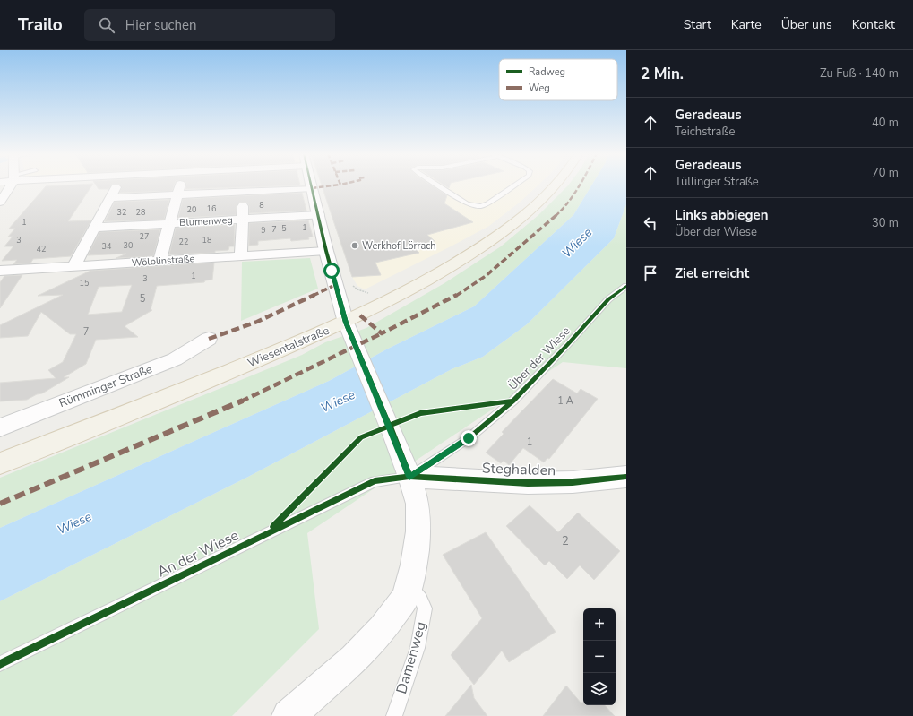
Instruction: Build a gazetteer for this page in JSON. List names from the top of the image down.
{
  "streets": {
    "main road": ["Wiesentalstraße"],
    "street": [
      "Blumenweg",
      "Wölblinstraße",
      "Rümminger Straße",
      "Steghalden"
    ],
    "lane": ["Über der Wiese", "An der Wiese", "Damenweg"]
  },
  "crossings": [
    ["Über der Wiese", "Steghalden"],
    ["Über der Wiese", "An der Wiese"],
    ["Steghalden", "An der Wiese"]
  ],
  "water": ["Wiese"],
  "places": ["Werkhof Lörrach"],
  "house_numbers": [
    "8",
    "16",
    "20",
    "32",
    "28",
    "1",
    "1",
    "5",
    "7",
    "9",
    "27",
    "3",
    "18",
    "22",
    "30",
    "34",
    "42",
    "1",
    "3",
    "15",
    "5",
    "7",
    "1 A",
    "1",
    "2"
  ],
  "legend": ["Radweg", "Weg"],
  "page": {
    "header": "Trailo",
    "search": "Hier suchen",
    "nav": [
      "Start",
      "Karte",
      "Über uns",
      "Kontakt"
    ],
    "heading": ["2 Min.", "Zu Fuß · 140 m"],
    "list": [
      ["Geradeaus", "Teichstraße", "40 m"],
      ["Geradeaus", "Tüllinger Straße", "70 m"],
      ["Links abbiegen", "Über der Wiese", "30 m"],
      "Ziel erreicht"
    ],
    "map_buttons": ["+", "−"]
  }
}
